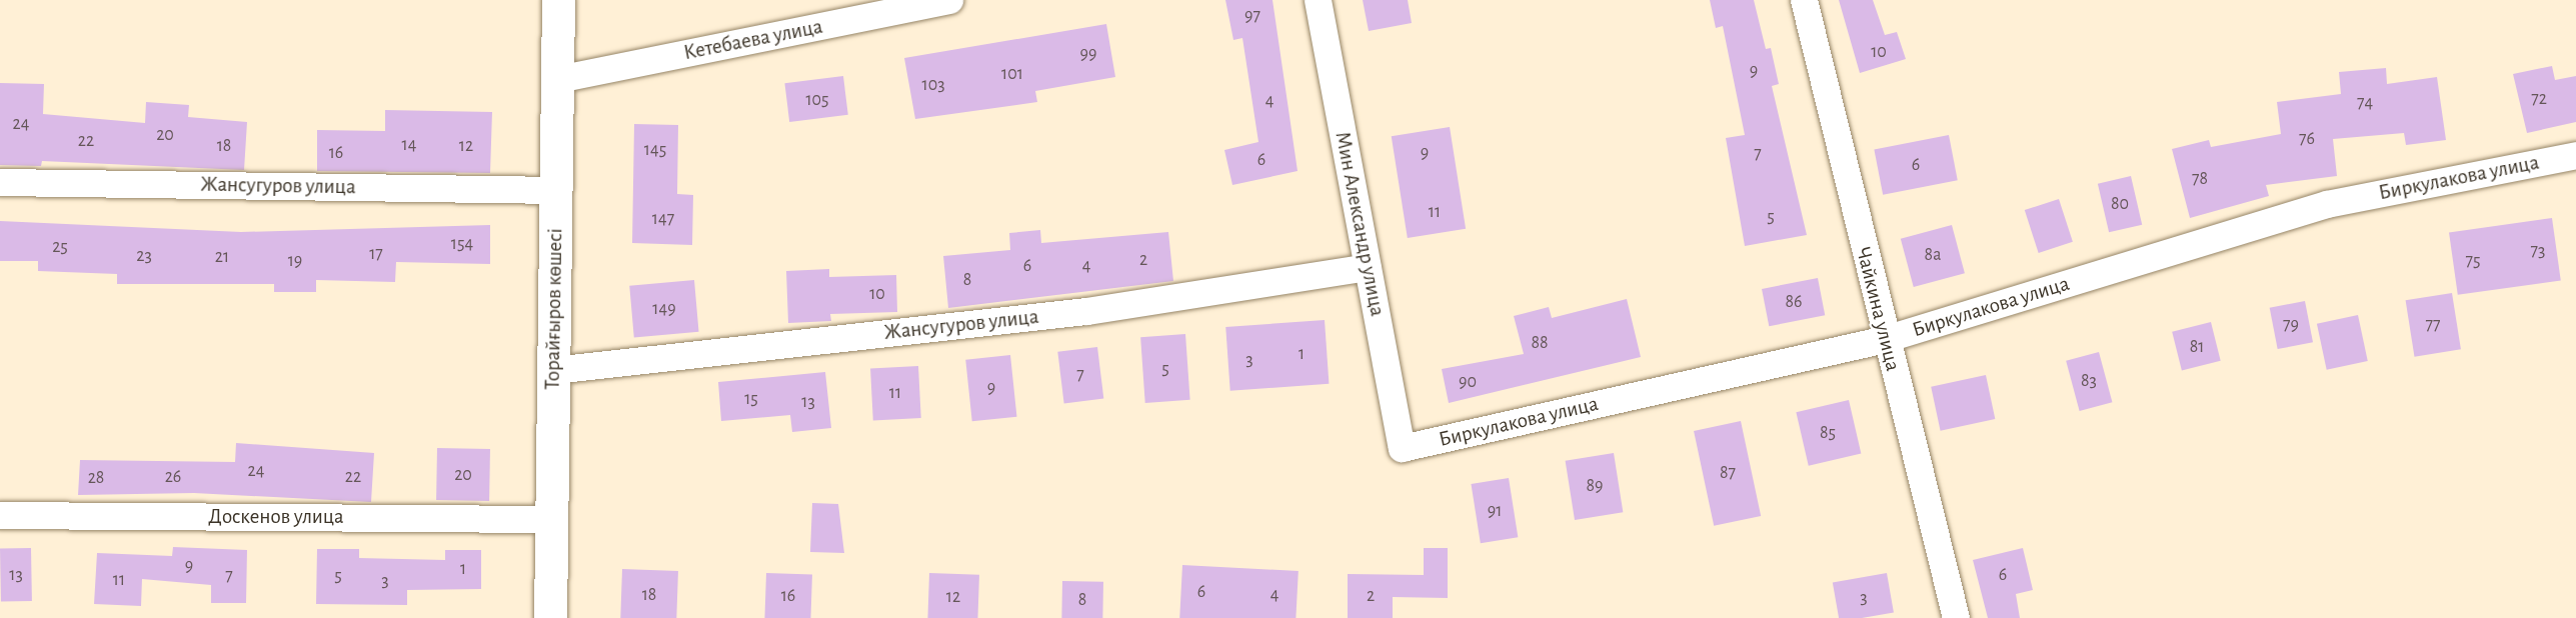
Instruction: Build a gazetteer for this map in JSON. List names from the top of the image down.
{
  "streets": {
    "street": [
      "Кетебаева улица",
      "Биркулакова улица",
      "Жансугуров улица",
      "Мин Александр улица",
      "Торайғыров көшесі",
      "Чайкина улица",
      "Доскенов улица"
    ]
  },
  "crossings": [
    ["Кетебаева улица", "Торайғыров көшесі"],
    ["Биркулакова улица", "Мин Александр улица"],
    ["Биркулакова улица", "Чайкина улица"],
    ["Жансугуров улица", "Мин Александр улица"],
    ["Жансугуров улица", "Торайғыров көшесі"],
    ["Торайғыров көшесі", "Доскенов улица"]
  ],
  "house_numbers": [
    "97",
    "10",
    "99",
    "9",
    "101",
    "103",
    "72",
    "105",
    "4",
    "74",
    "24",
    "20",
    "76",
    "22",
    "14",
    "18",
    "12",
    "145",
    "16",
    "9",
    "7",
    "6",
    "6",
    "78",
    "80",
    "11",
    "5",
    "147",
    "154",
    "25",
    "73",
    "17",
    "8а",
    "23",
    "21",
    "2",
    "19",
    "75",
    "6",
    "4",
    "8",
    "10",
    "86",
    "149",
    "79",
    "77",
    "88",
    "81",
    "1",
    "3",
    "5",
    "7",
    "83",
    "90",
    "9",
    "11",
    "15",
    "13",
    "85",
    "24",
    "87",
    "20",
    "26",
    "22",
    "28",
    "89",
    "91",
    "9",
    "1",
    "13",
    "6",
    "7",
    "5",
    "11",
    "3",
    "6",
    "18",
    "4",
    "16",
    "2",
    "12",
    "3",
    "8"
  ]
}
